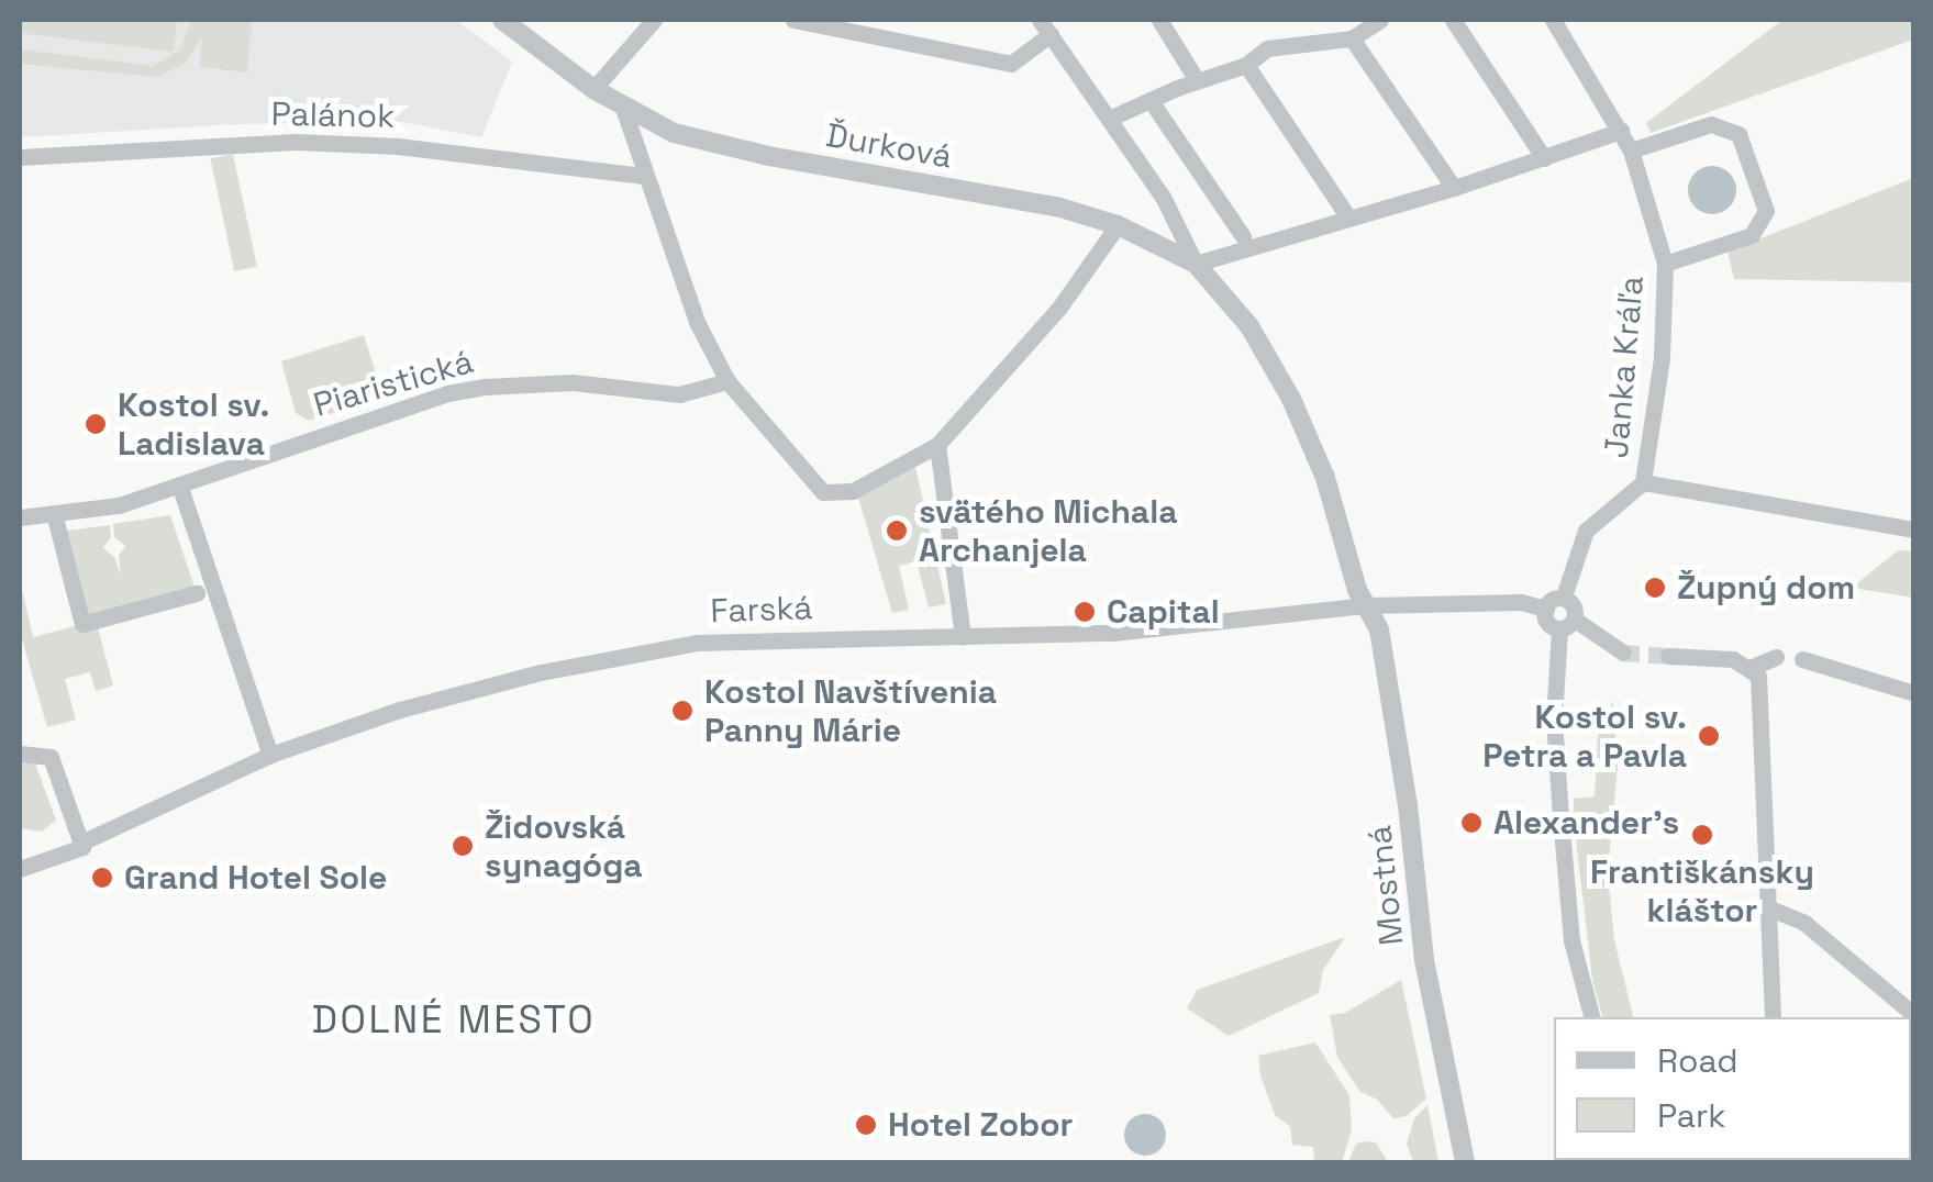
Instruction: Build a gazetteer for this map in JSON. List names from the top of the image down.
{
  "streets": {
    "street": [
      "Palánok",
      "Ďurková",
      "Janka Kráľa",
      "Piaristická",
      "Farská",
      "Mostná"
    ]
  },
  "crossings": [
    ["Ďurková", "Farská"],
    ["Ďurková", "Mostná"],
    ["Farská", "Mostná"]
  ],
  "districts": ["DOLNÉ MESTO"],
  "places": [
    "Kostol sv. Ladislava",
    "svätého Michala Archanjela",
    "Župný dom",
    "Capital",
    "Kostol Navštívenia Panny Márie",
    "Kostol sv. Petra a Pavla",
    "Alexander's",
    "Františkánsky kláštor",
    "Židovská synagóga",
    "Grand Hotel Sole",
    "Hotel Zobor"
  ],
  "legend": ["Road", "Park"]
}
